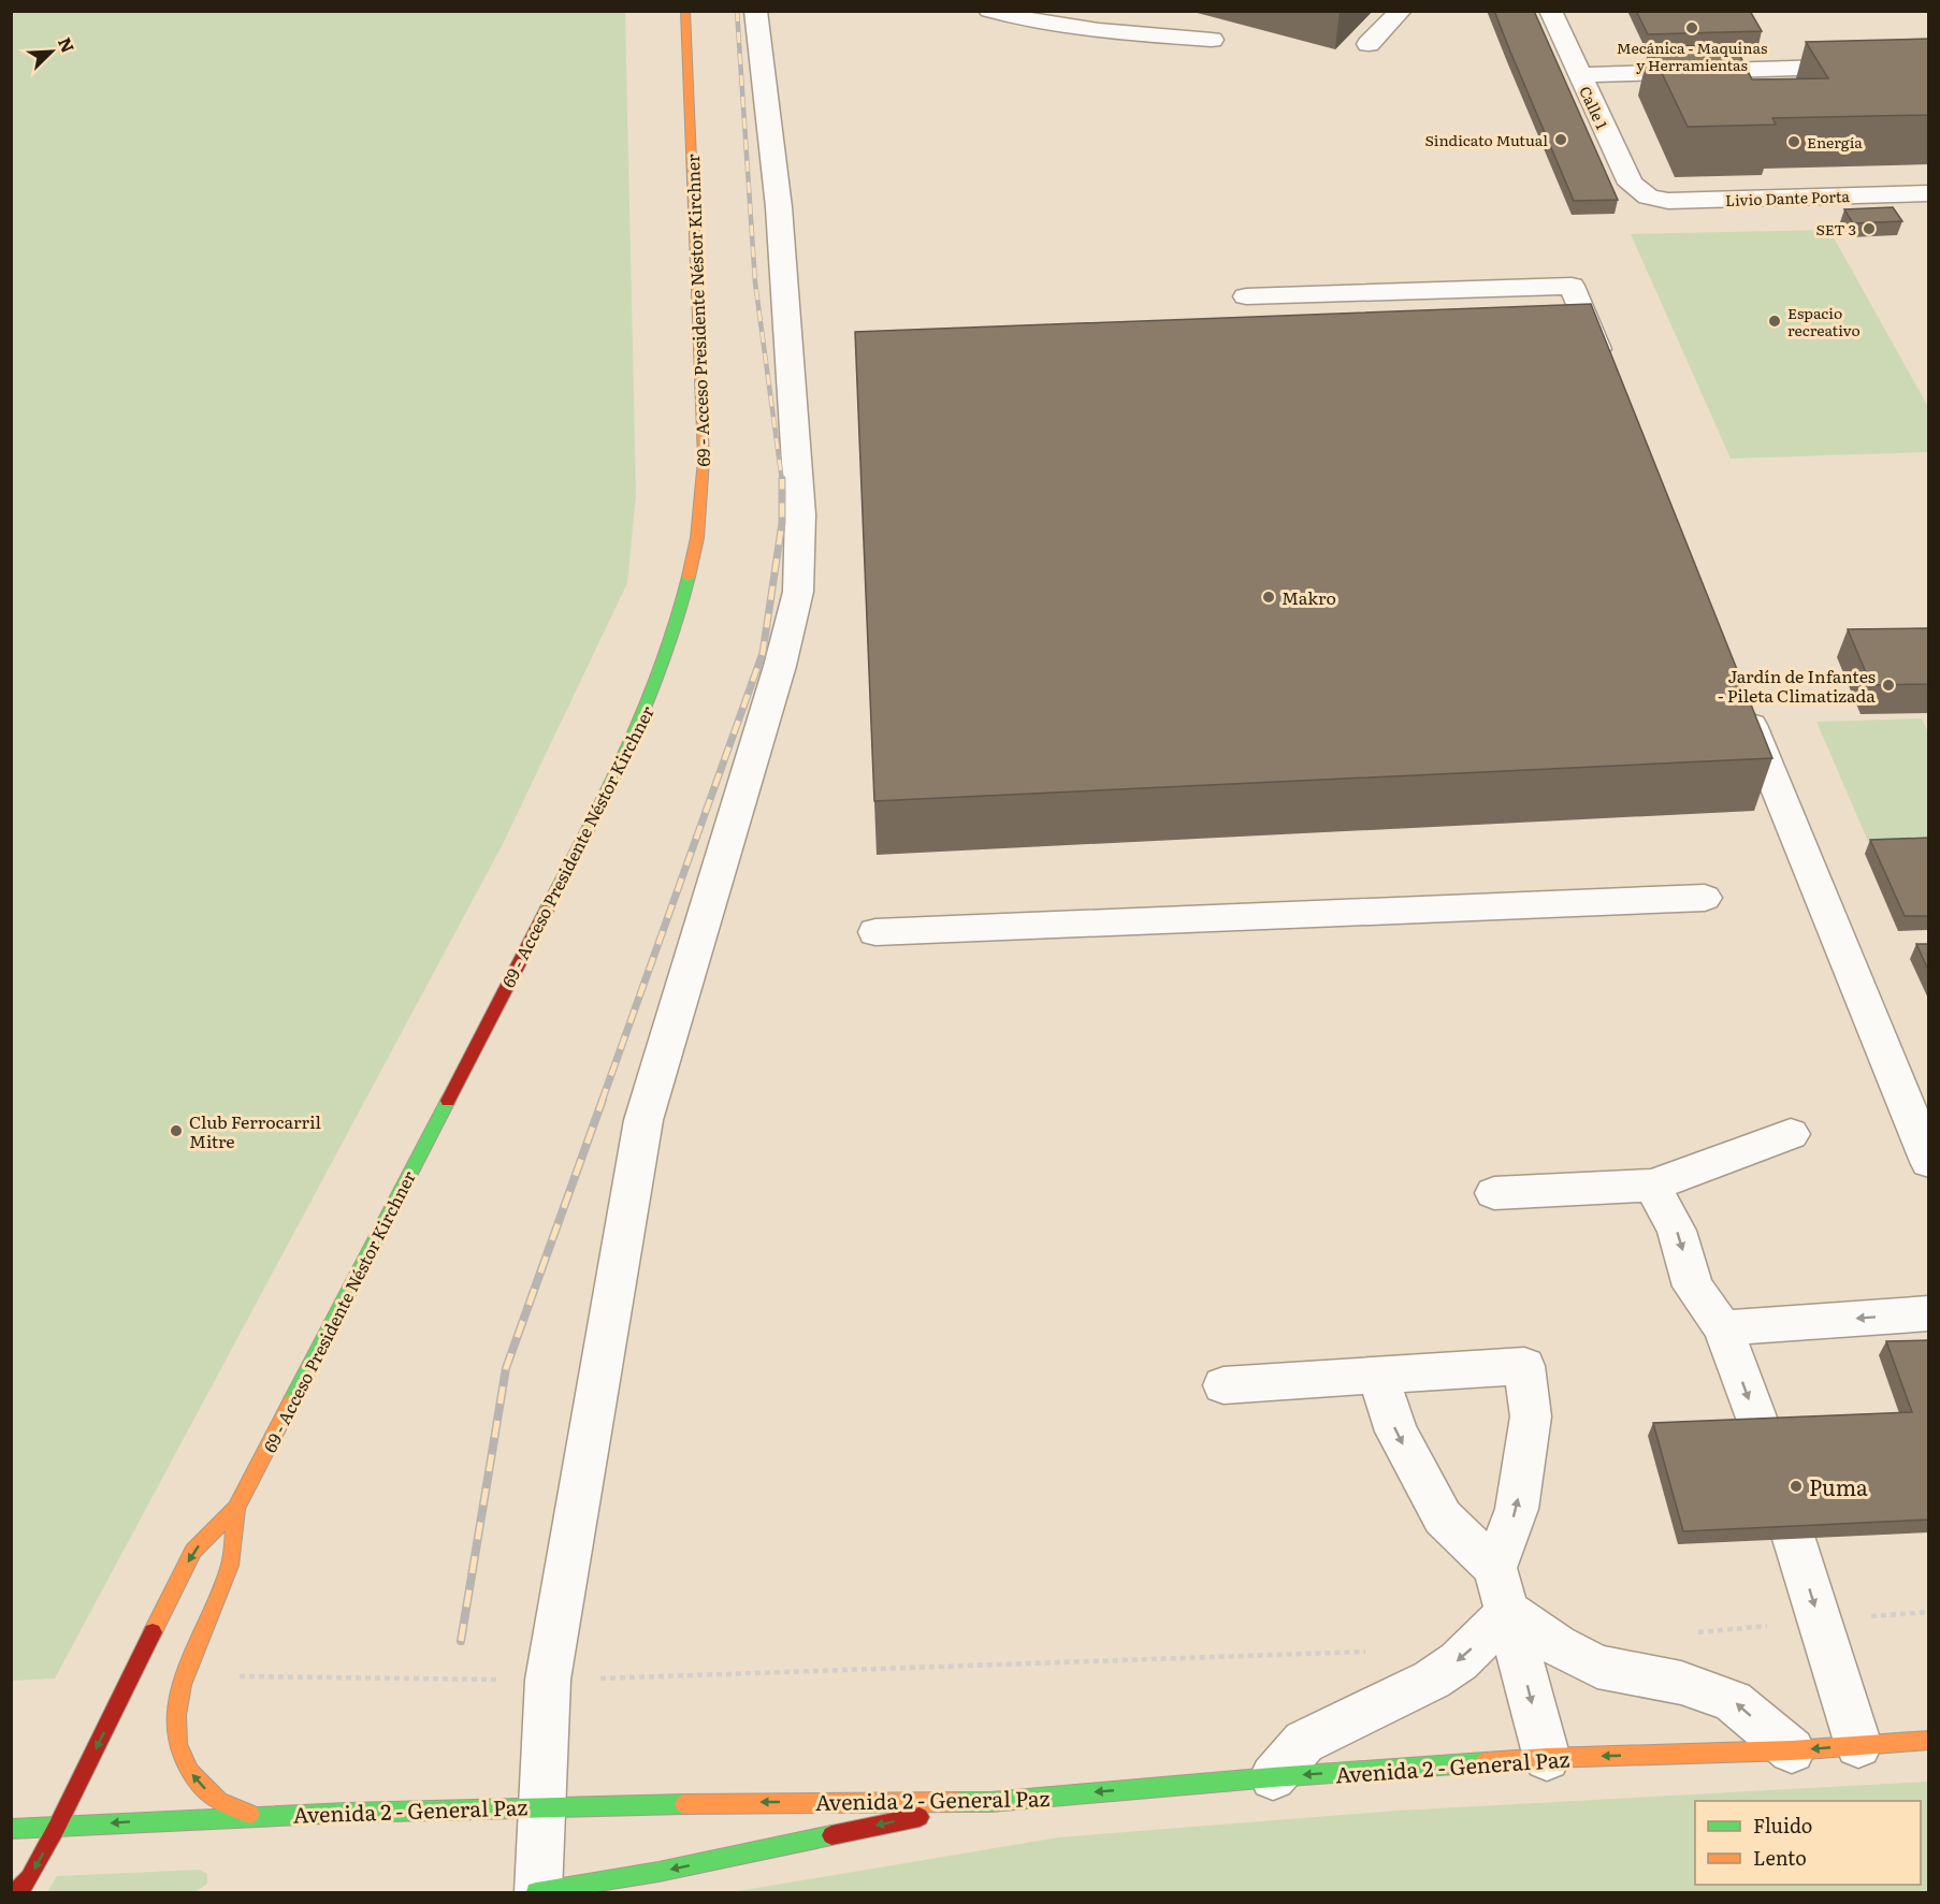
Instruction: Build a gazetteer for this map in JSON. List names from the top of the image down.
{
  "streets": {
    "street": ["69 - Acceso Presidente Néstor Kirchner", "Avenida 2 - General Paz"],
    "lane": ["Calle 1", "Livio Dante Porta"]
  },
  "crossings": [
    ["Calle 1", "Livio Dante Porta"],
    ["69 - Acceso Presidente Néstor Kirchner", "Avenida 2 - General Paz"]
  ],
  "places": [
    "Mecánica - Maquinas y Herramientas",
    "Sindicato Mutual",
    "Energía",
    "SET 3",
    "Espacio recreativo",
    "Makro",
    "Jardín de Infantes - Pileta Climatizada",
    "Club Ferrocarril Mitre",
    "Puma"
  ],
  "legend": ["Fluido", "Lento"],
  "north": "top right"
}
